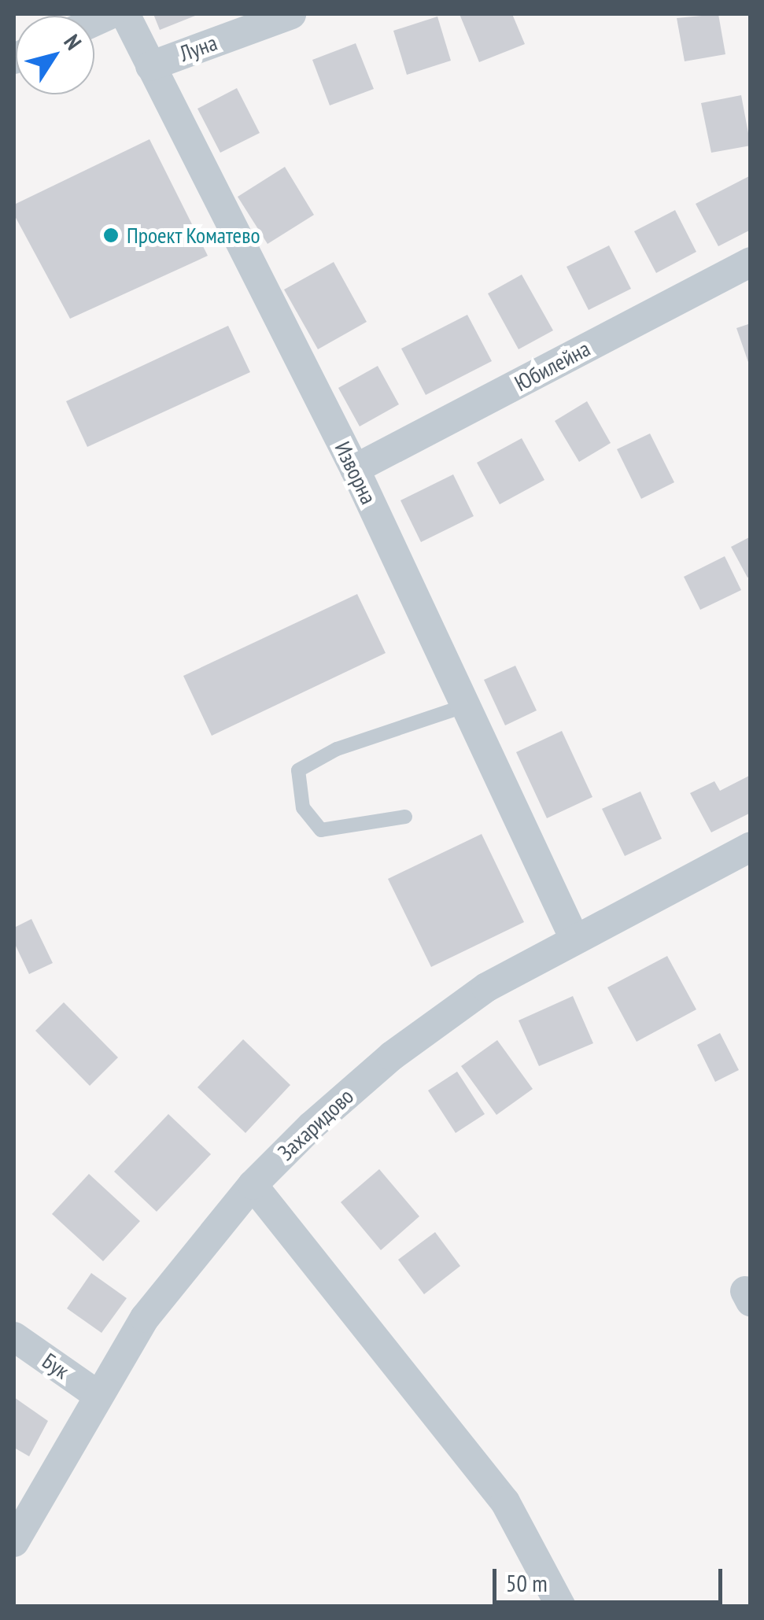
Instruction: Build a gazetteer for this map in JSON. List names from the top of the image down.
{
  "streets": {
    "street": [
      "Луна",
      "Юбилейна",
      "Изворна",
      "Захаридово",
      "Бук"
    ]
  },
  "crossings": [
    ["Луна", "Изворна"],
    ["Юбилейна", "Изворна"],
    ["Изворна", "Захаридово"],
    ["Захаридово", "Бук"]
  ],
  "places": ["Проект Коматево"],
  "scale_bar": "50 m",
  "north": "top right"
}
